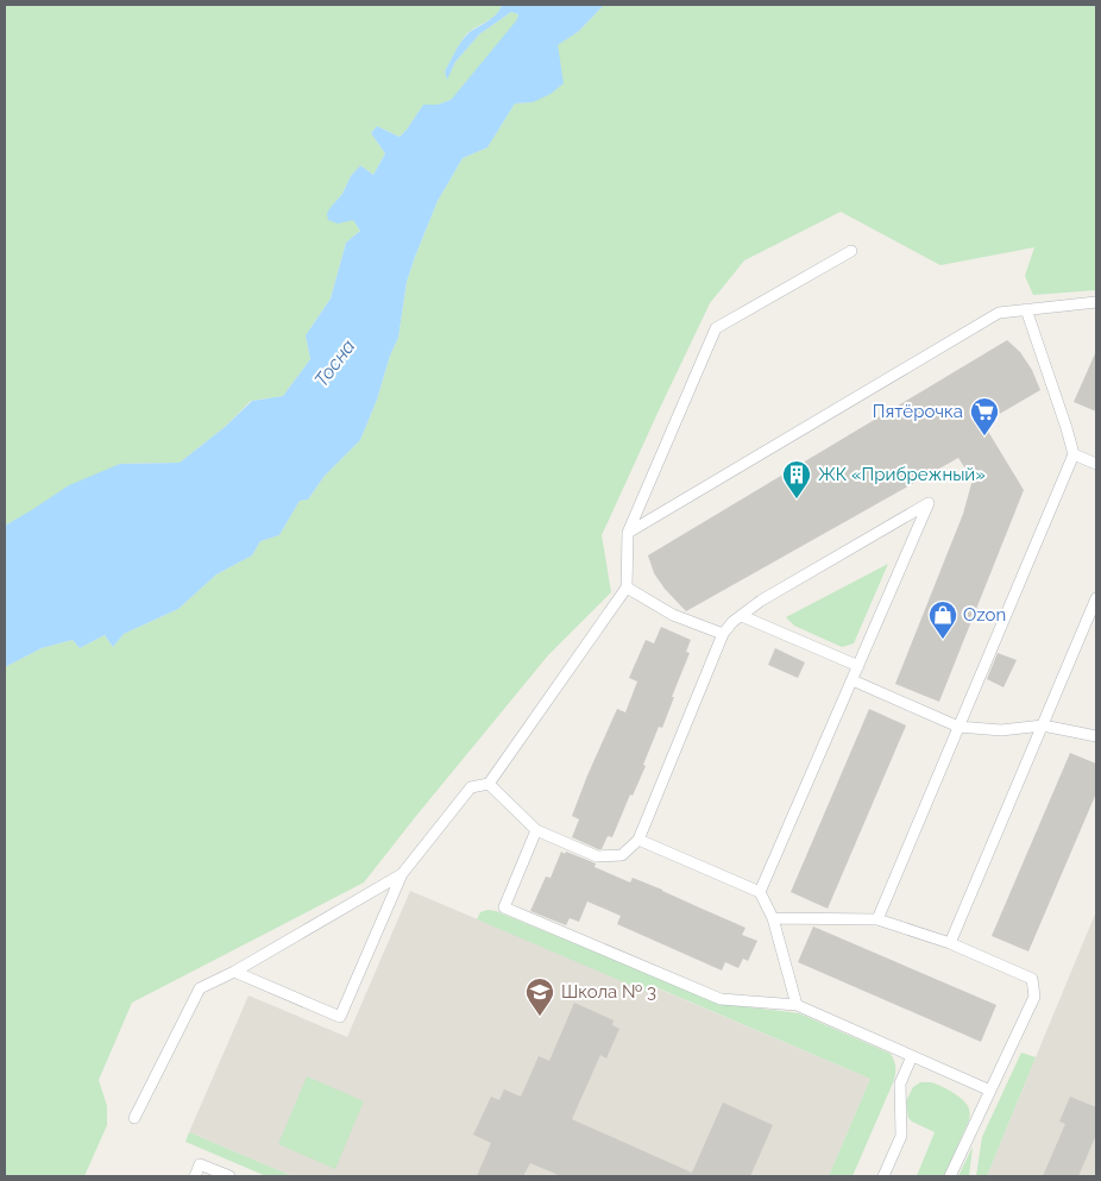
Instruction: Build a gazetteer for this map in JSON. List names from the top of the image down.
{
  "water": ["Тосна"],
  "places": {
    "supermarket": ["Пятёрочка"],
    "building": ["ЖК «Прибрежный»"],
    "shop": ["Ozon"],
    "school or university": ["Школа № 3"]
  }
}
